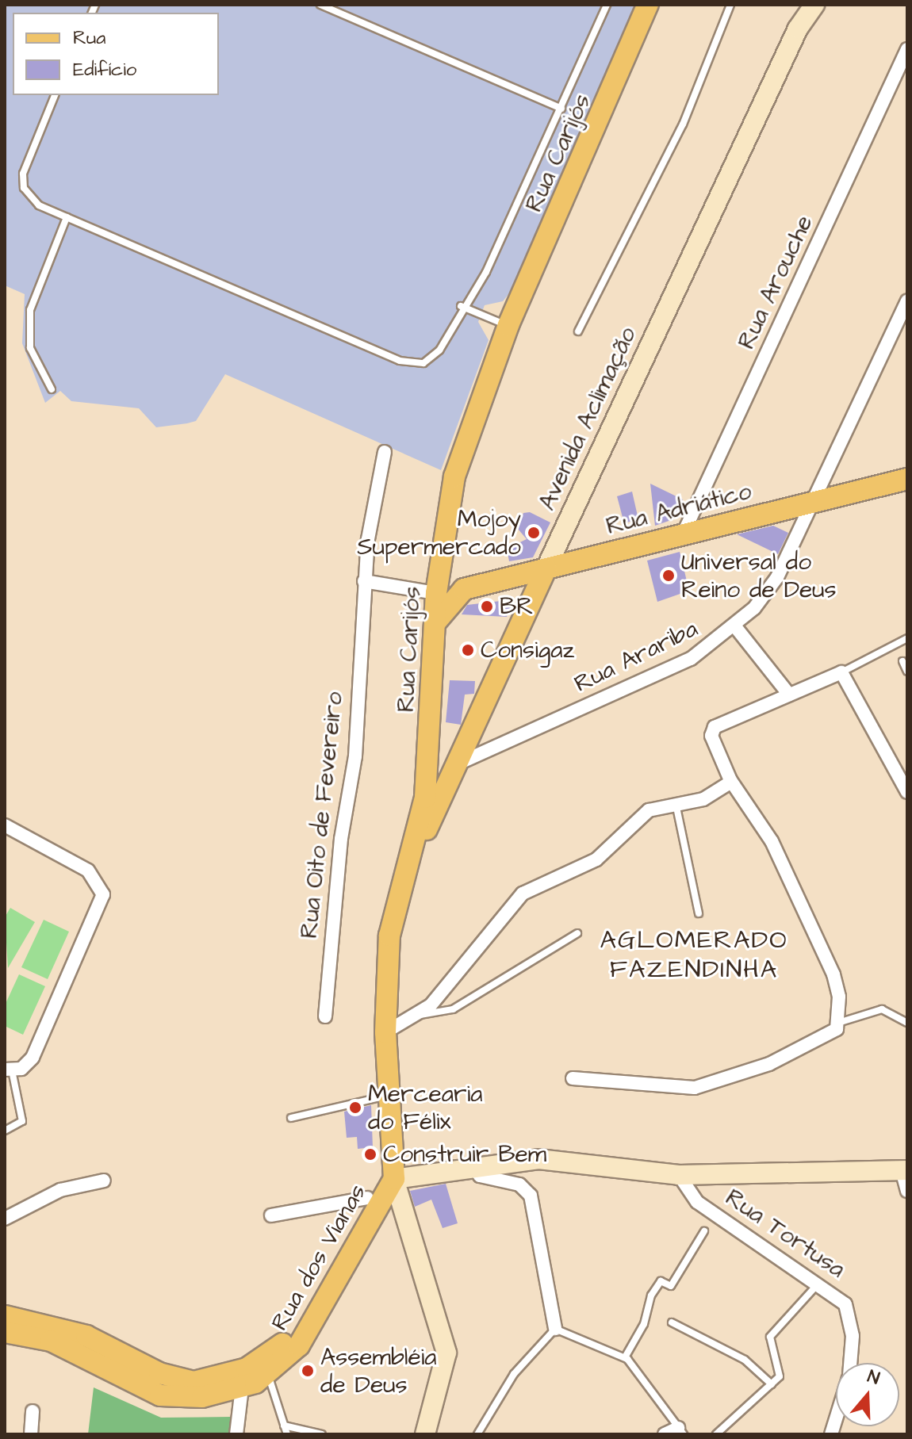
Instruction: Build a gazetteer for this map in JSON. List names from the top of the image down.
{
  "streets": {
    "main road": [
      "Rua Carijós",
      "Avenida Aclimação",
      "Rua Adriático",
      "Rua dos Vianas"
    ],
    "street": [
      "Rua Arouche",
      "Rua Arariba",
      "Rua Oito de Fevereiro",
      "Rua Tortusa"
    ]
  },
  "crossings": [
    ["Rua Carijós", "Avenida Aclimação"],
    ["Rua Carijós", "Rua dos Vianas"],
    ["Rua Arouche", "Rua Adriático"],
    ["Avenida Aclimação", "Rua Adriático"],
    ["Avenida Aclimação", "Rua Arariba"],
    ["Rua Adriático", "Rua Arariba"]
  ],
  "districts": ["AGLOMERADO FAZENDINHA"],
  "places": [
    "Mojoy Supermercado",
    "Universal do Reino de Deus",
    "BR",
    "Consigaz",
    "Mercearia do Félix",
    "Construir Bem",
    "Assembléia de Deus"
  ],
  "legend": ["Rua", "Edifício"],
  "north": "top"
}
